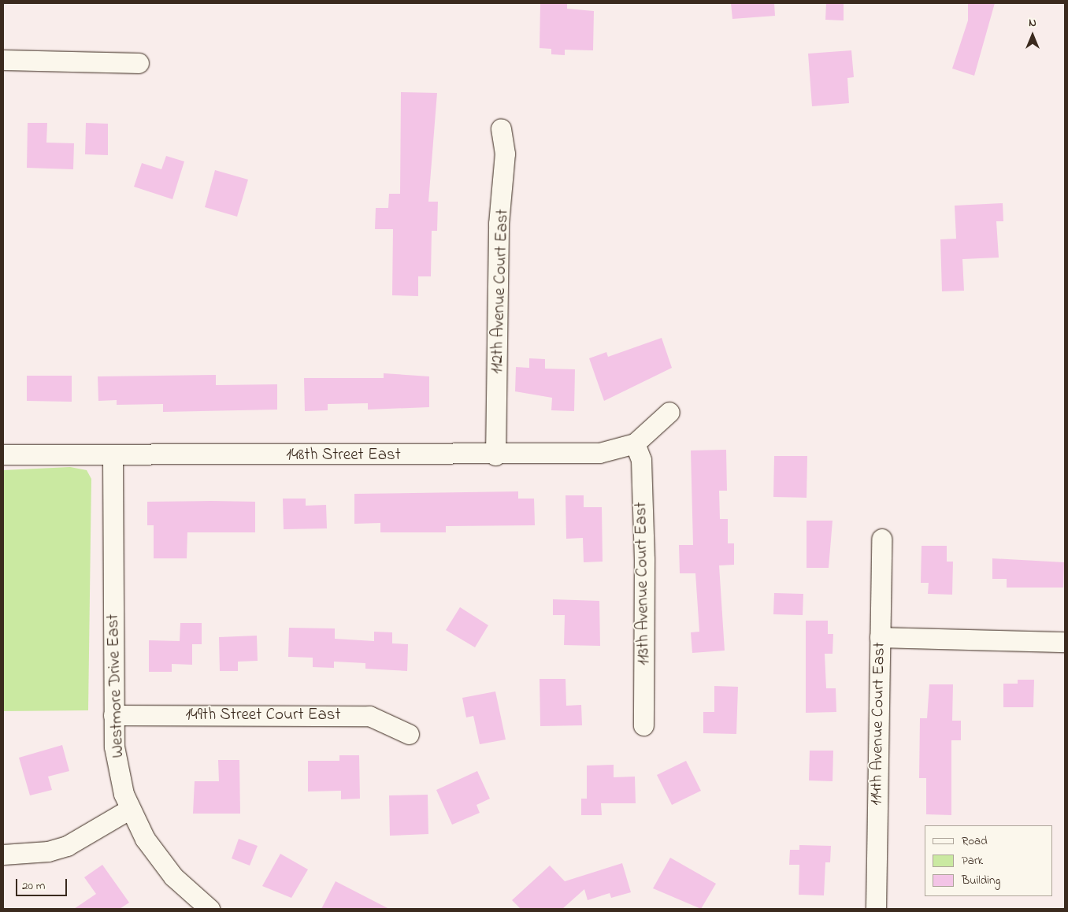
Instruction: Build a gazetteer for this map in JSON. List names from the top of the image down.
{
  "streets": {
    "street": [
      "112th Avenue Court East",
      "148th Street East",
      "113th Avenue Court East",
      "Westmore Drive East",
      "149th Street Court East",
      "114th Avenue Court East"
    ]
  },
  "crossings": [
    ["112th Avenue Court East", "148th Street East"],
    ["148th Street East", "113th Avenue Court East"],
    ["148th Street East", "Westmore Drive East"],
    ["Westmore Drive East", "149th Street Court East"]
  ],
  "legend": ["Road", "Park", "Building"],
  "scale_bar": "20 m",
  "north": "top"
}
